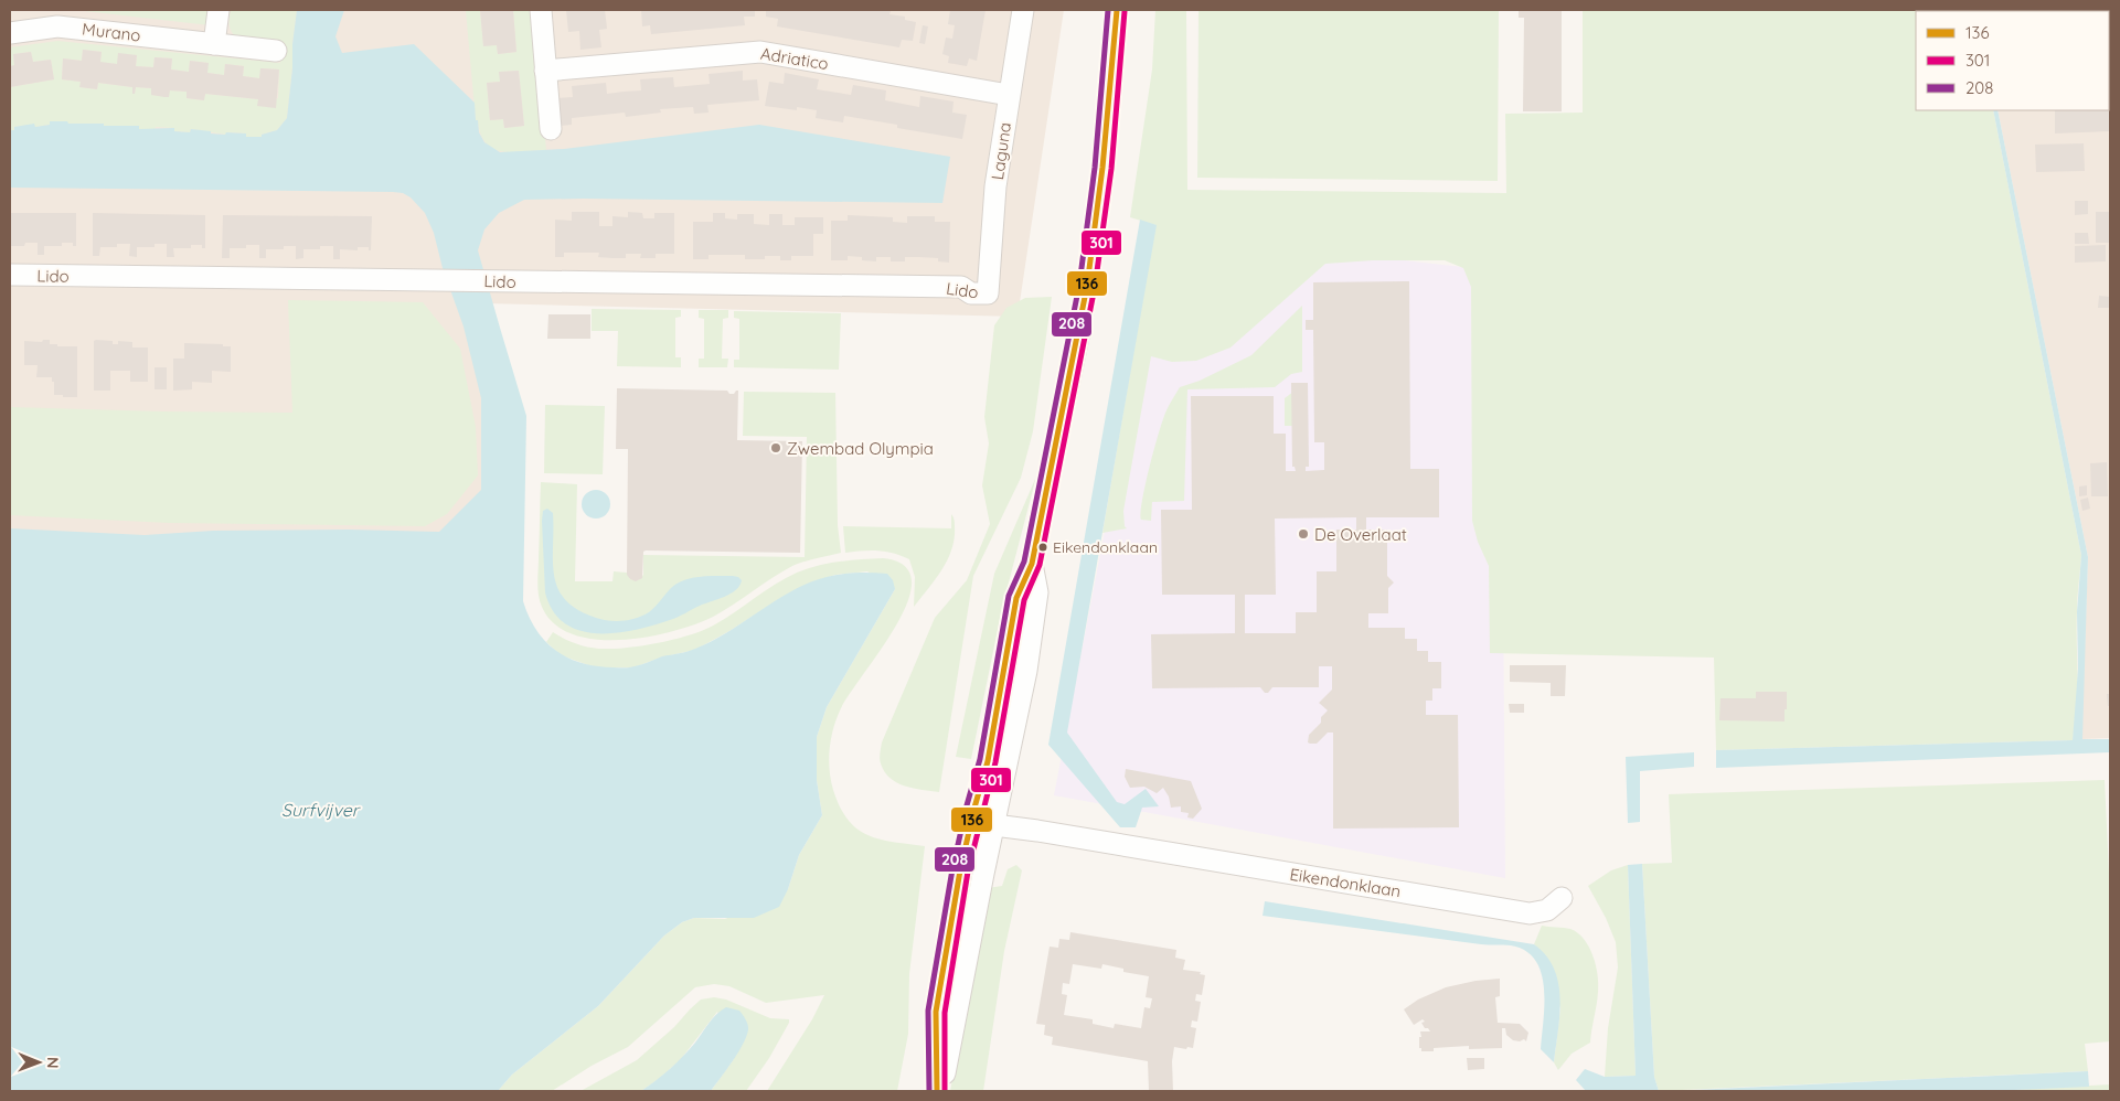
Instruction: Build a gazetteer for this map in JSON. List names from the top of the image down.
{
  "streets": {
    "street": [
      "Murano",
      "Adriatico",
      "Laguna",
      "Lido",
      "Eikendonklaan"
    ]
  },
  "crossings": [
    ["Adriatico", "Laguna"],
    ["Laguna", "Lido"]
  ],
  "water": ["Surfvijver"],
  "places": ["Zwembad Olympia", "De Overlaat", "Eikendonklaan"],
  "lines": ["transit line 136", "transit line 208", "transit line 301"],
  "legend": ["136", "301", "208"],
  "north": "right"
}
